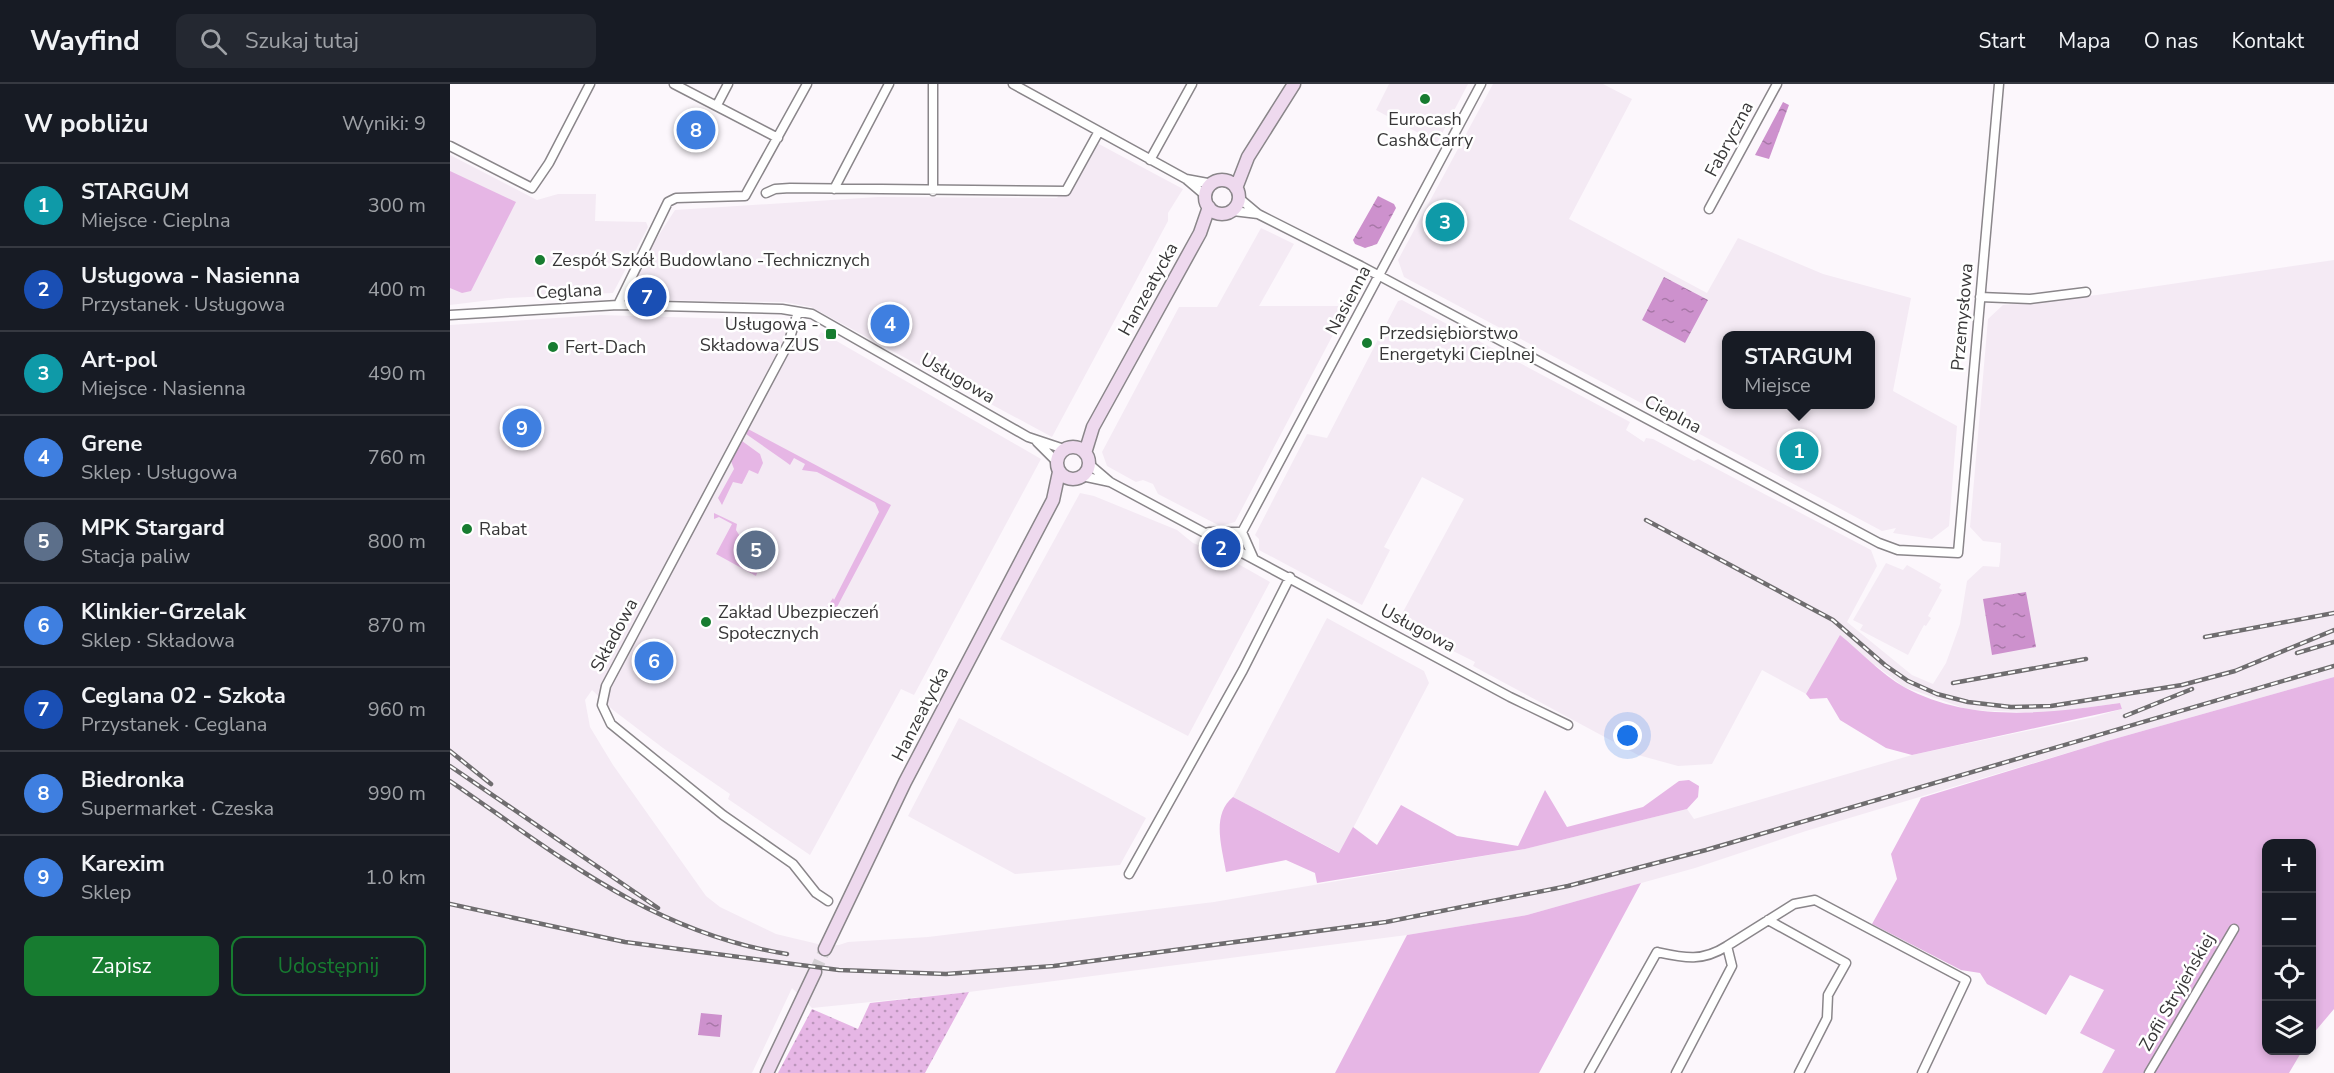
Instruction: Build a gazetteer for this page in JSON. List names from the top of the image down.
{
  "streets": {
    "street": [
      "Fabryczna",
      "Hanzeatycka",
      "Ceglana",
      "Nasienna",
      "Przemysłowa",
      "Usługowa",
      "Cieplna",
      "Składowa",
      "Zofii Stryjeńskiej"
    ]
  },
  "crossings": [
    ["Hanzeatycka", "Usługowa"],
    ["Ceglana", "Usługowa"],
    ["Ceglana", "Składowa"],
    ["Nasienna", "Usługowa"],
    ["Nasienna", "Cieplna"],
    ["Przemysłowa", "Cieplna"],
    ["Usługowa", "Składowa"]
  ],
  "places": {
    "other": [
      "Eurocash Cash&Carry",
      "Zespół Szkół Budowlano -Technicznych",
      "Przedsiębiorstwo Energetyki Cieplnej",
      "Fert-Dach",
      "Rabat",
      "Zakład Ubezpieczeń Społecznych"
    ],
    "transit": ["Usługowa - Składowa ZUS"]
  },
  "page": {
    "header": "Wayfind",
    "search": "Szukaj tutaj",
    "nav": [
      "Start",
      "Mapa",
      "O nas",
      "Kontakt"
    ],
    "heading": ["W pobliżu", "Wyniki: 9"],
    "pins": [
      "8",
      "3",
      "7",
      "4",
      "9",
      "1",
      "2",
      "5",
      "6"
    ],
    "list": [
      {
        "mark": "1",
        "name": "STARGUM",
        "note": "Miejsce · Cieplna",
        "value": "300 m"
      },
      {
        "mark": "2",
        "name": "Usługowa - Nasienna",
        "note": "Przystanek · Usługowa",
        "value": "400 m"
      },
      {
        "mark": "3",
        "name": "Art-pol",
        "note": "Miejsce · Nasienna",
        "value": "490 m"
      },
      {
        "mark": "4",
        "name": "Grene",
        "note": "Sklep · Usługowa",
        "value": "760 m"
      },
      {
        "mark": "5",
        "name": "MPK Stargard",
        "note": "Stacja paliw",
        "value": "800 m"
      },
      {
        "mark": "6",
        "name": "Klinkier-Grzelak",
        "note": "Sklep · Składowa",
        "value": "870 m"
      },
      {
        "mark": "7",
        "name": "Ceglana 02 - Szkoła",
        "note": "Przystanek · Ceglana",
        "value": "960 m"
      },
      {
        "mark": "8",
        "name": "Biedronka",
        "note": "Supermarket · Czeska",
        "value": "990 m"
      },
      {
        "mark": "9",
        "name": "Karexim",
        "note": "Sklep",
        "value": "1.0 km"
      }
    ],
    "popup": ["STARGUM", "Miejsce"],
    "map_buttons": ["+", "−"],
    "buttons": ["Zapisz", "Udostępnij"]
  }
}
